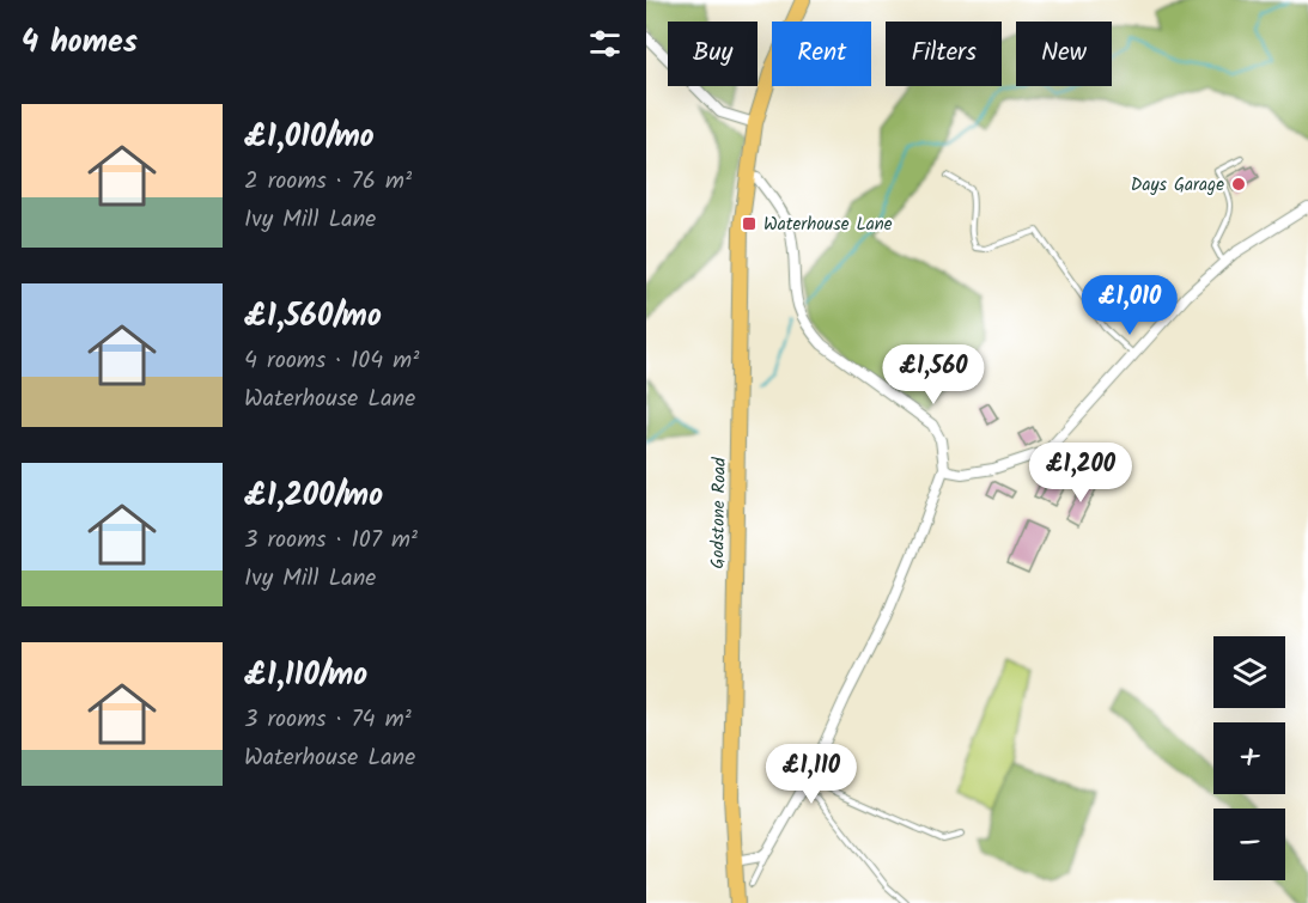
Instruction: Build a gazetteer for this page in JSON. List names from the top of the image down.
{
  "streets": {
    "main road": ["Godstone Road"]
  },
  "places": {
    "other": ["Days Garage"],
    "transit": ["Waterhouse Lane"]
  },
  "page": {
    "heading": "4 homes",
    "chip": [
      "Buy",
      "Rent",
      "Filters",
      "New"
    ],
    "list": [
      {
        "name": "£1,010/mo",
        "note": "2 rooms · 76 m² · Ivy Mill Lane"
      },
      {
        "name": "£1,560/mo",
        "note": "4 rooms · 104 m² · Waterhouse Lane"
      },
      {
        "name": "£1,200/mo",
        "note": "3 rooms · 107 m² · Ivy Mill Lane"
      },
      {
        "name": "£1,110/mo",
        "note": "3 rooms · 74 m² · Waterhouse Lane"
      }
    ],
    "price": [
      "£1,010",
      "£1,560",
      "£1,200",
      "£1,110"
    ],
    "map_buttons": ["+", "−"]
  }
}
